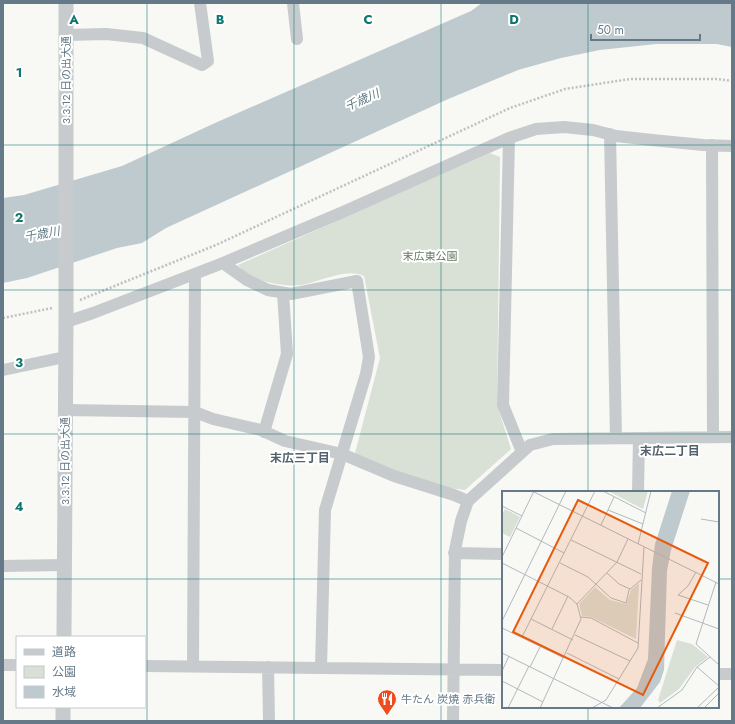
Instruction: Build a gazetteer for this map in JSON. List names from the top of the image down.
{
  "streets": {
    "street": ["3.3.12 日の出大通"]
  },
  "districts": ["末広二丁目", "末広三丁目"],
  "water": ["千歳川"],
  "parks": ["末広東公園"],
  "places": {
    "restaurant": ["牛たん 炭焼 赤兵衛"]
  },
  "legend": ["道路", "公園", "水域"],
  "scale_bar": "50 m",
  "grid": {
    "columns": [
      "A",
      "B",
      "C",
      "D"
    ],
    "rows": [
      "1",
      "2",
      "3",
      "4"
    ]
  }
}
